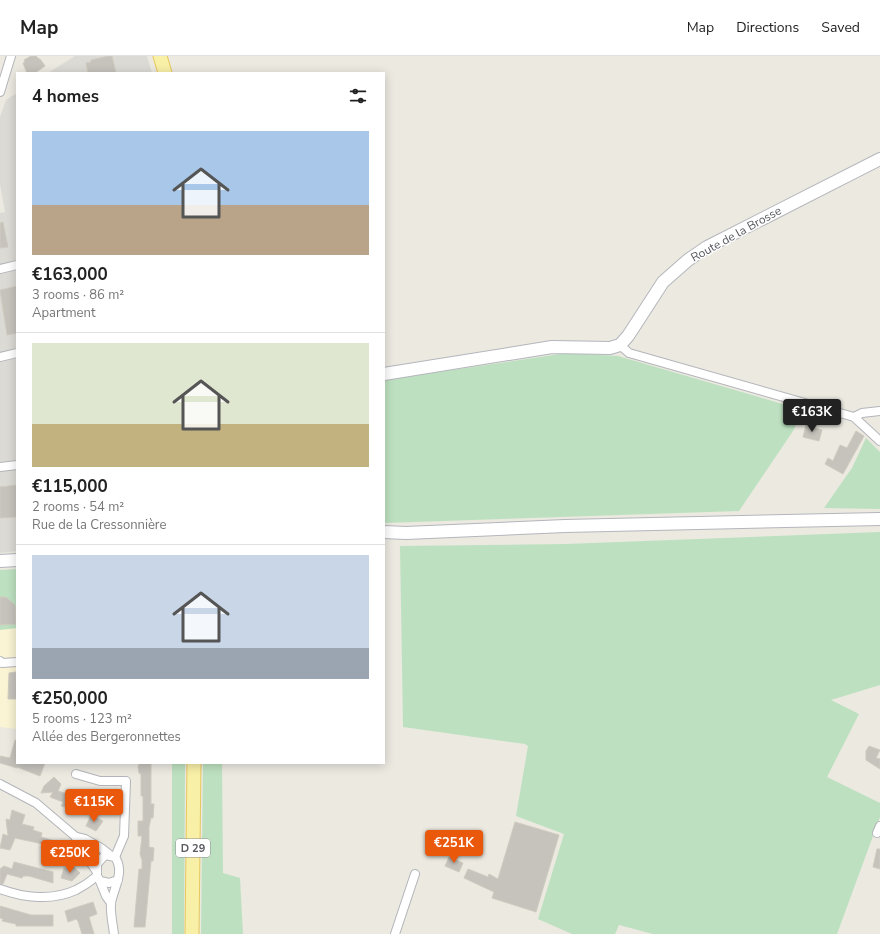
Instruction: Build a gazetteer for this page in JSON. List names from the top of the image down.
{
  "streets": {
    "main road": ["D 29"],
    "street": ["Route de la Brosse"]
  },
  "page": {
    "header": "Map",
    "nav": ["Map", "Directions", "Saved"],
    "heading": "4 homes",
    "list": [
      {
        "name": "€163,000",
        "note": "3 rooms · 86 m² · Apartment"
      },
      {
        "name": "€115,000",
        "note": "2 rooms · 54 m² · Rue de la Cressonnière"
      },
      {
        "name": "€250,000",
        "note": "5 rooms · 123 m² · Allée des Bergeronnettes"
      }
    ],
    "price": [
      "€163K",
      "€115K",
      "€251K",
      "€250K"
    ]
  }
}
